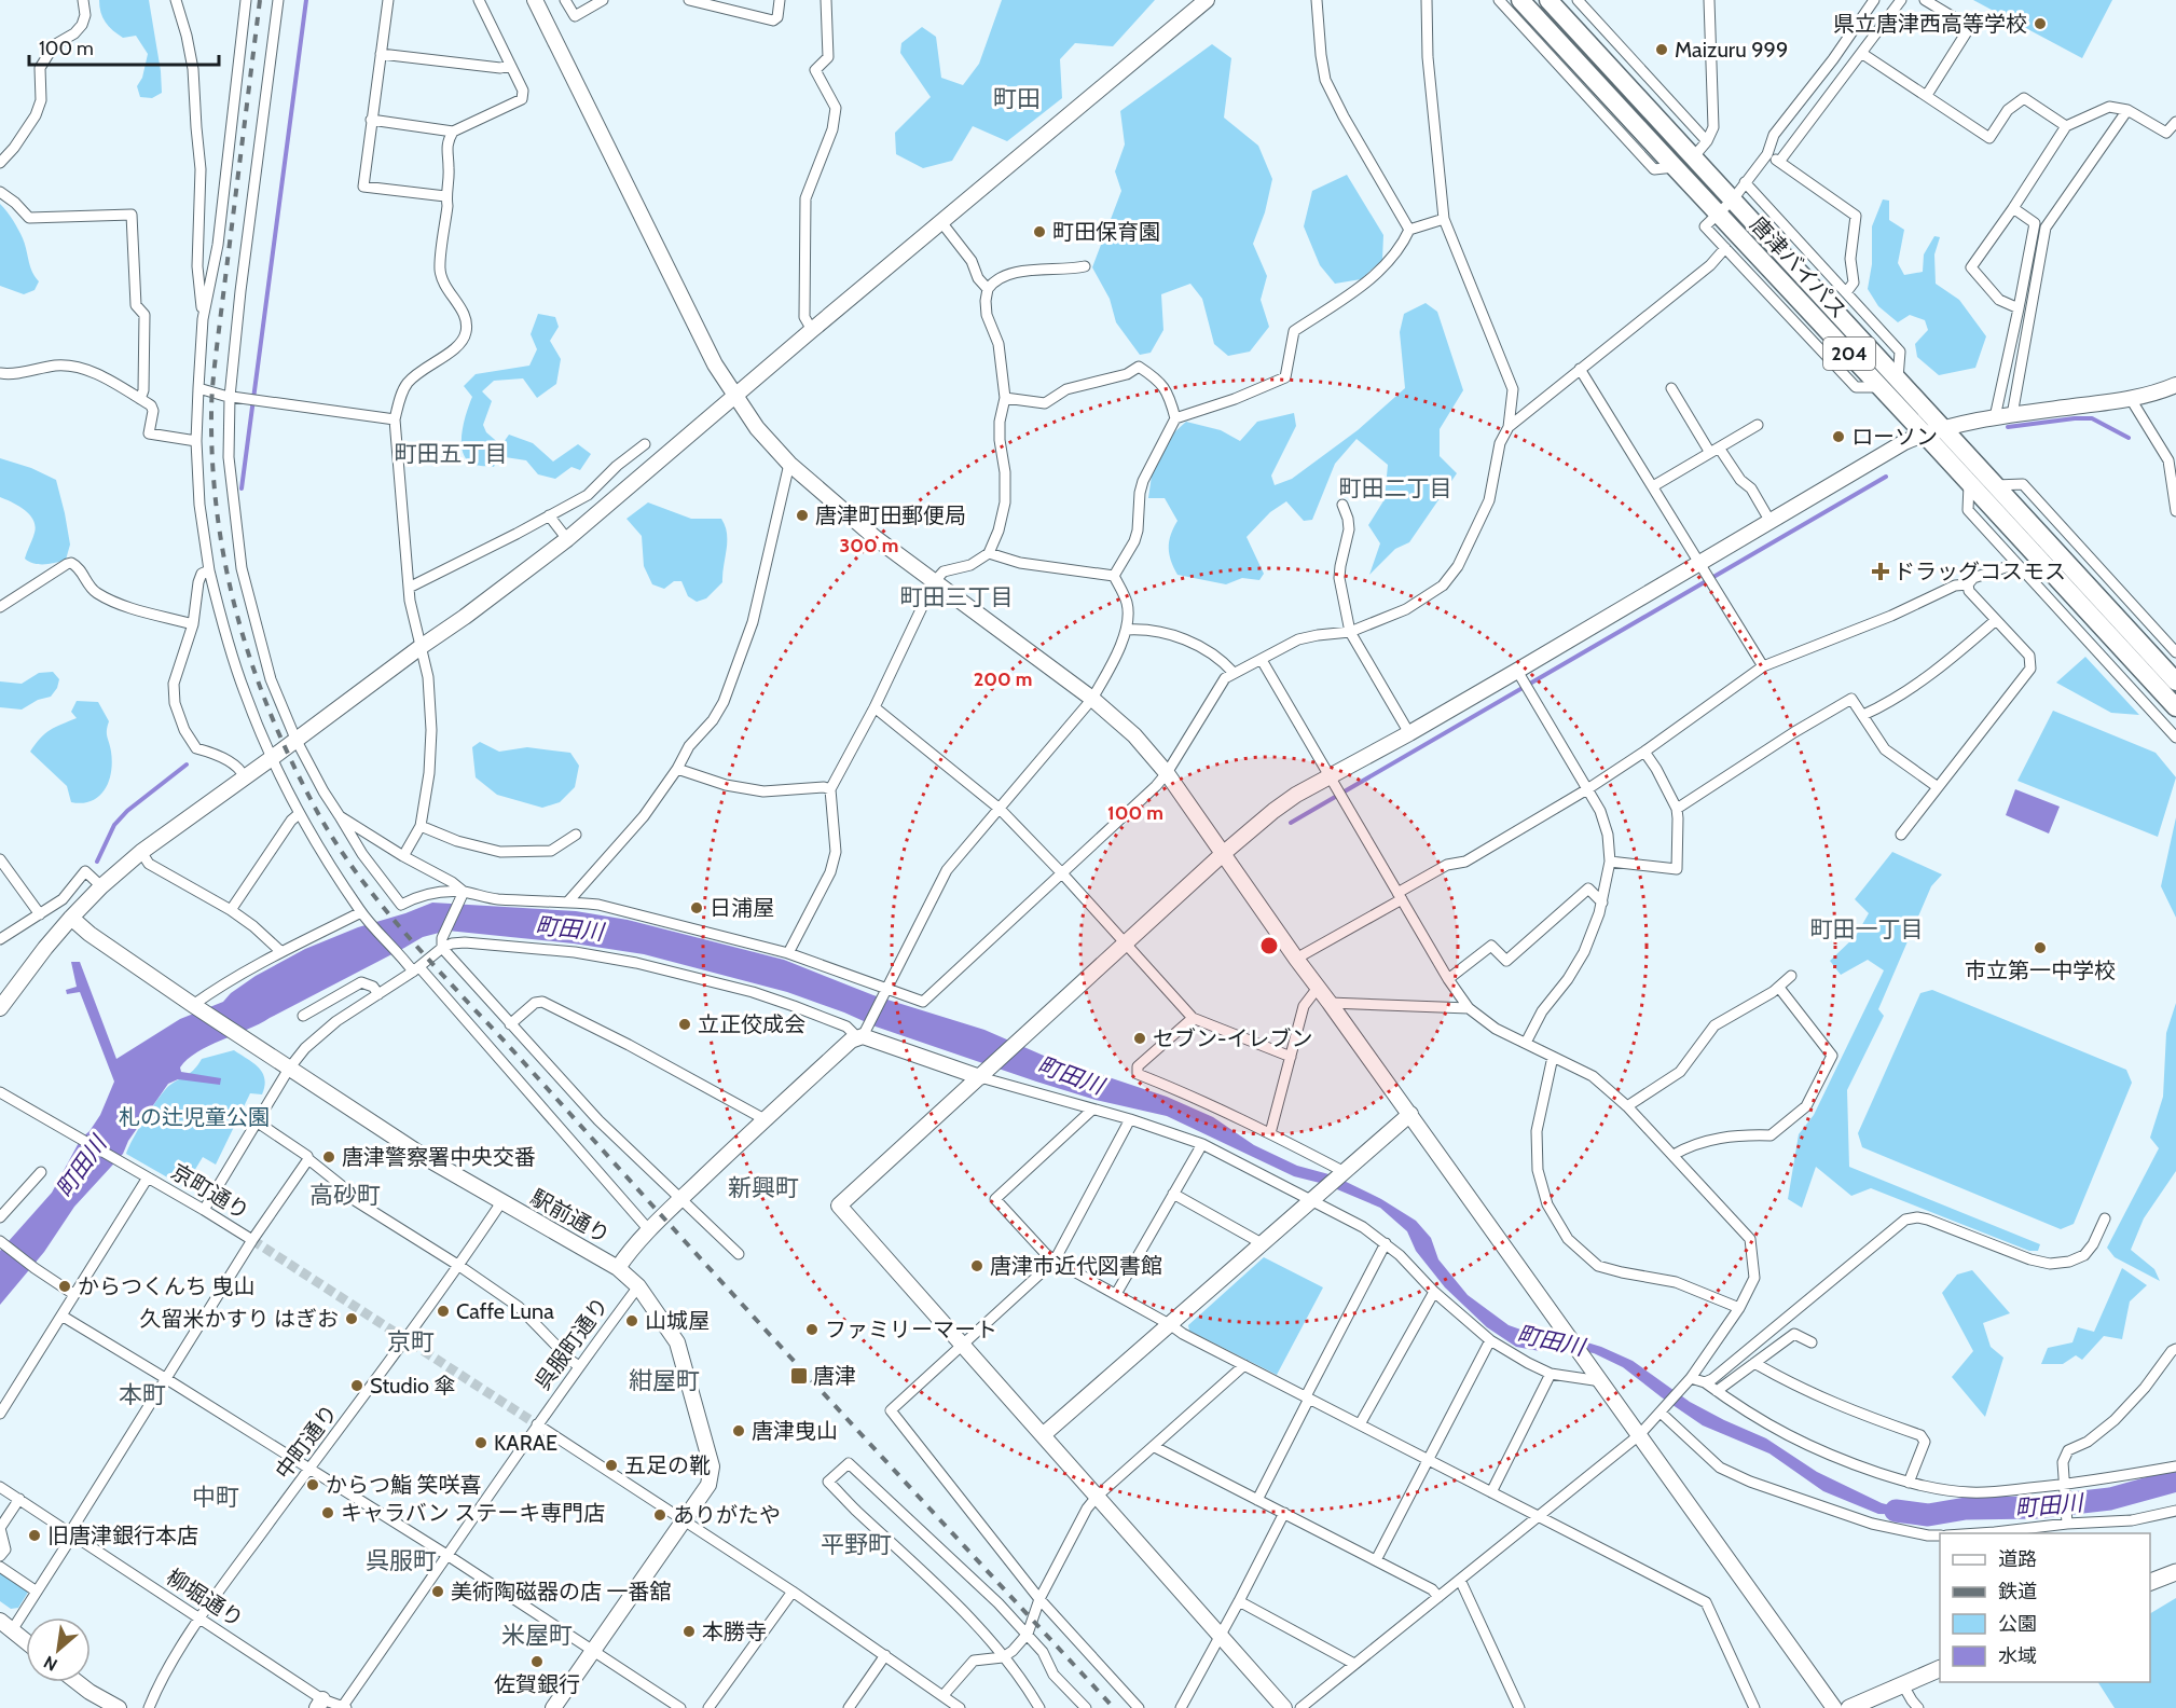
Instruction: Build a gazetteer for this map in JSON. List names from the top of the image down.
{
  "streets": {
    "highway": ["唐津バイパス", "204"],
    "street": [
      "京町通り",
      "駅前通り",
      "呉服町通り",
      "中町通り",
      "柳堀通り"
    ]
  },
  "crossings": [
    ["駅前通り", "呉服町通り"],
    ["駅前通り", "中町通り"],
    ["呉服町通り", "柳堀通り"],
    ["中町通り", "柳堀通り"]
  ],
  "districts": [
    "町田",
    "町田五丁目",
    "町田二丁目",
    "町田三丁目",
    "町田一丁目",
    "新興町",
    "高砂町",
    "京町",
    "紺屋町",
    "本町",
    "中町",
    "平野町",
    "呉服町",
    "米屋町"
  ],
  "water": ["町田川"],
  "parks": ["札の辻児童公園"],
  "places": {
    "other": [
      "県立唐津西高等学校",
      "Maizuru 999",
      "町田保育園",
      "ローソン",
      "唐津町田郵便局",
      "日浦屋",
      "市立第一中学校",
      "立正佼成会",
      "セブン-イレブン",
      "唐津警察署中央交番",
      "唐津市近代図書館",
      "からつくんち 曳山",
      "Caffe Luna",
      "久留米かすり はぎお",
      "山城屋",
      "ファミリーマート",
      "Studio 傘",
      "唐津曳山",
      "KARAE",
      "五足の靴",
      "からつ鮨 笑咲喜",
      "キャラバン ステーキ専門店",
      "ありがたや",
      "旧唐津銀行本店",
      "美術陶磁器の店 一番舘",
      "本勝寺",
      "佐賀銀行"
    ],
    "health": ["ドラッグコスモス"],
    "transit": ["唐津"]
  },
  "legend": [
    "道路",
    "鉄道",
    "公園",
    "水域"
  ],
  "scale_bar": "100 m",
  "north": "bottom left",
  "rings": ["300 m", "200 m", "100 m"]
}
